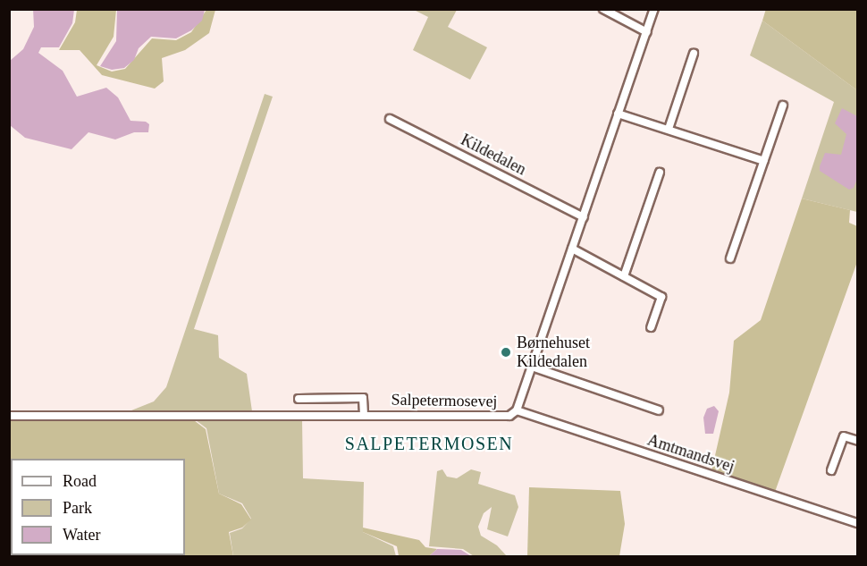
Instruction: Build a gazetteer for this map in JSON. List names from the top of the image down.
{
  "streets": {
    "street": ["Kildedalen", "Salpetermosevej", "Amtmandsvej"]
  },
  "crossings": [
    ["Kildedalen", "Salpetermosevej"],
    ["Salpetermosevej", "Amtmandsvej"]
  ],
  "districts": ["SALPETERMOSEN"],
  "places": ["Børnehuset Kildedalen"],
  "legend": ["Road", "Park", "Water"]
}
